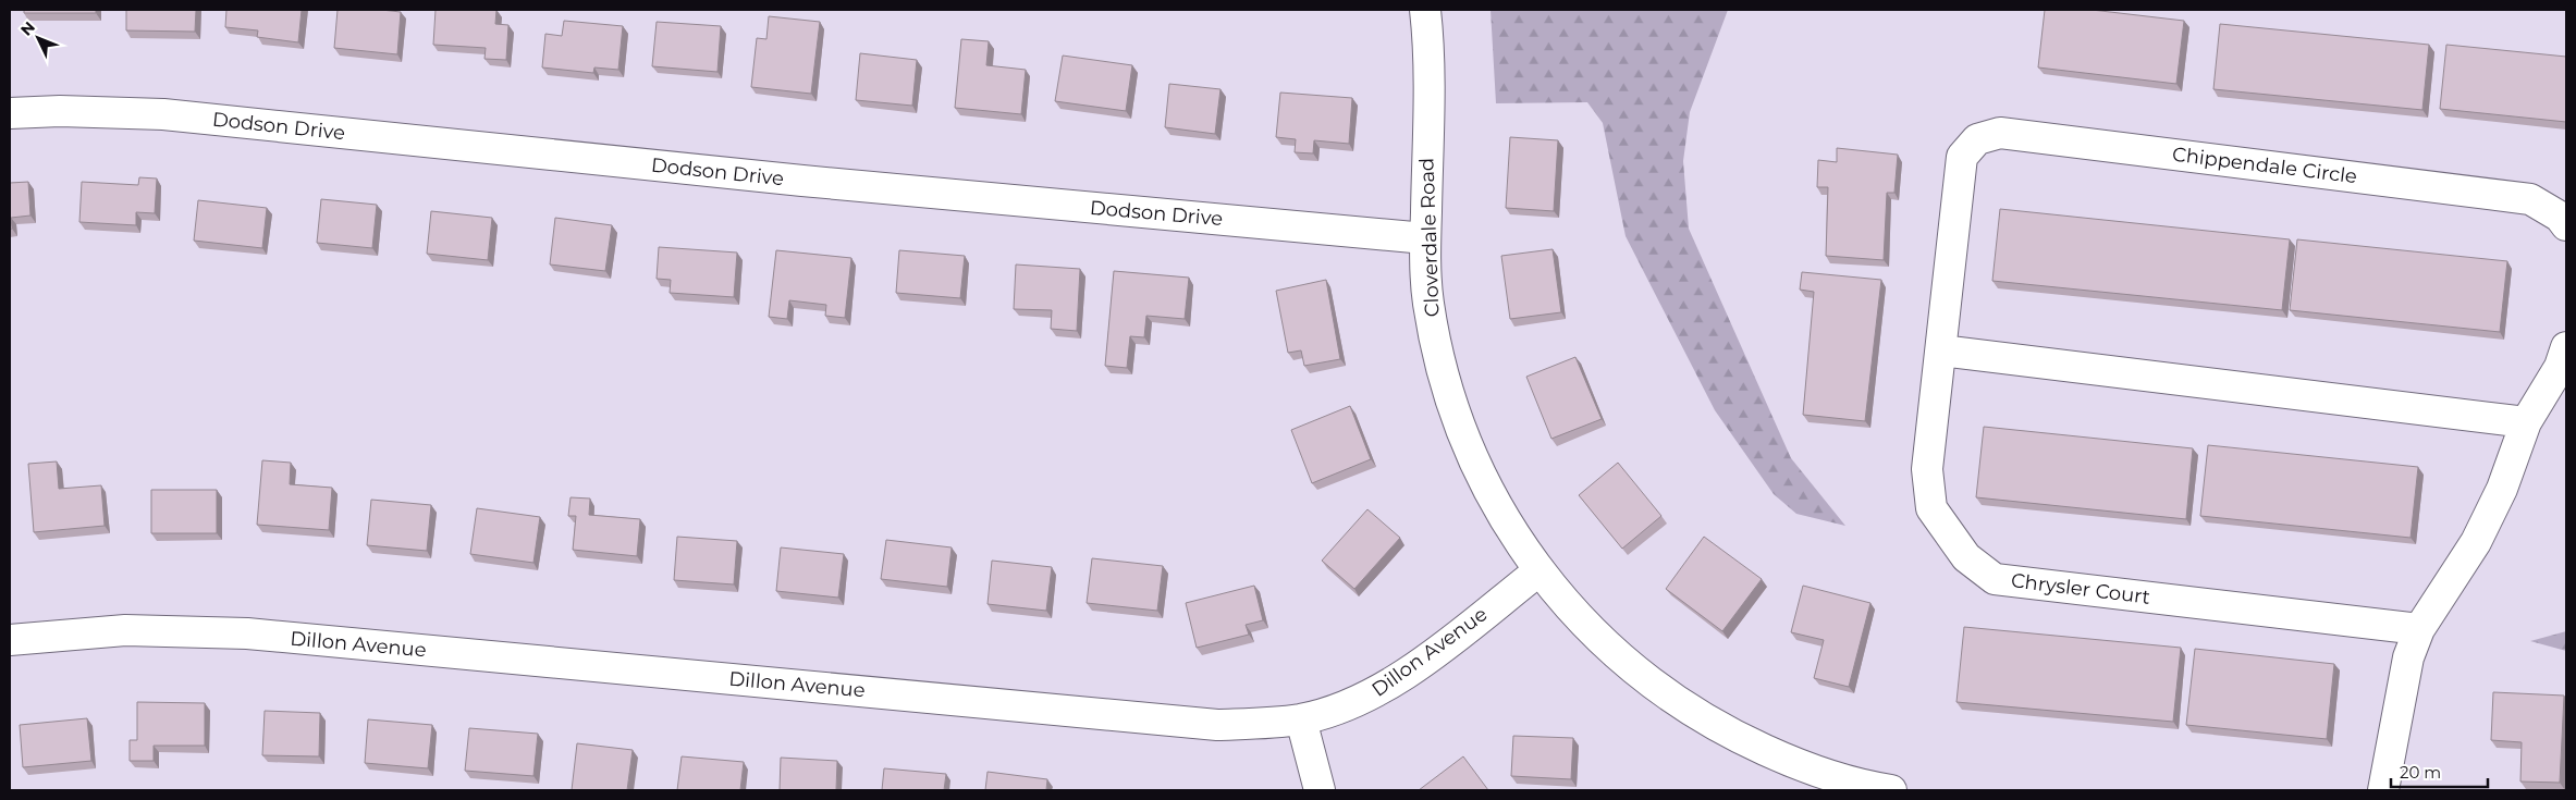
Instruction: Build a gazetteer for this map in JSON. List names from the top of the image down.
{
  "streets": {
    "street": [
      "Dodson Drive",
      "Chippendale Circle",
      "Cloverdale Road",
      "Chrysler Court",
      "Dillon Avenue"
    ]
  },
  "crossings": [
    ["Dodson Drive", "Cloverdale Road"],
    ["Chippendale Circle", "Chrysler Court"],
    ["Cloverdale Road", "Dillon Avenue"]
  ],
  "scale_bar": "20 m",
  "north": "top left"
}
